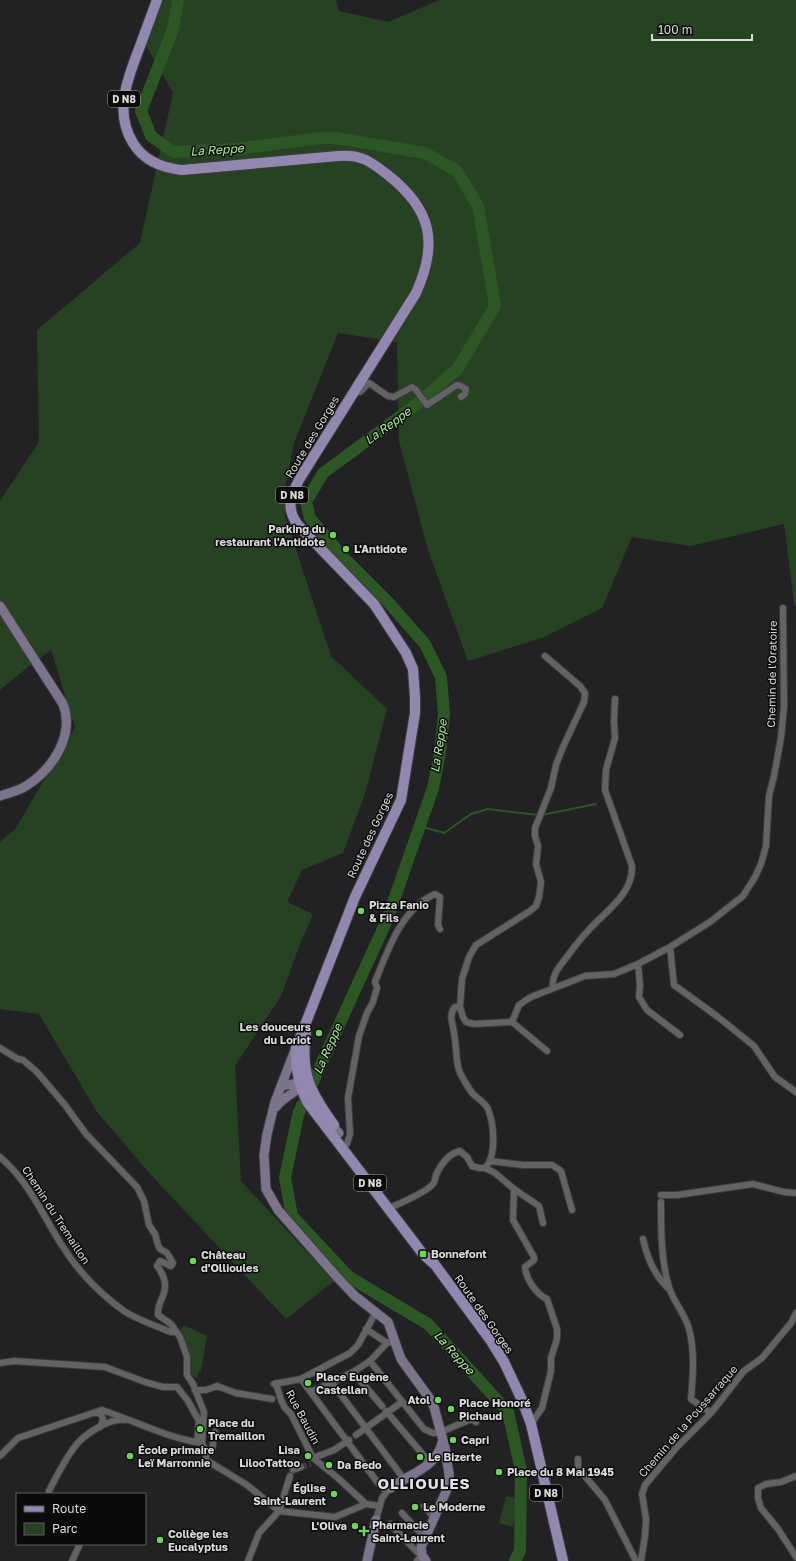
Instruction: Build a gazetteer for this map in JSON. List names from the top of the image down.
{
  "streets": {
    "main road": ["D N8", "Route des Gorges"],
    "street": [
      "Chemin de l'Oratoire",
      "Chemin du Tremaillon",
      "Rue Baudin",
      "Chemin de la Poussarraque"
    ]
  },
  "crossings": [
    ["D N8", "Route des Gorges"]
  ],
  "districts": ["OLLIOULES"],
  "water": ["La Reppe"],
  "places": {
    "other": [
      "Parking du restaurant l'Antidote",
      "L'Antidote",
      "Pizza Fanio & Fils",
      "Les douceurs du Loriot",
      "Château d'Ollioules",
      "Place Eugène Castellan",
      "Atol",
      "Place Honoré Pichaud",
      "Place du Tremaillon",
      "Capri",
      "École primaire Leï Marronnie",
      "Lisa LilooTattoo",
      "Le Bizerte",
      "Da Bedo",
      "Place du 8 Mai 1945",
      "Église Saint-Laurent",
      "Le Moderne",
      "L'Oliva",
      "Collège les Eucalyptus"
    ],
    "transit": ["Bonnefont"],
    "health": ["Pharmacie Saint-Laurent"]
  },
  "legend": ["Route", "Parc"],
  "scale_bar": "100 m"
}
